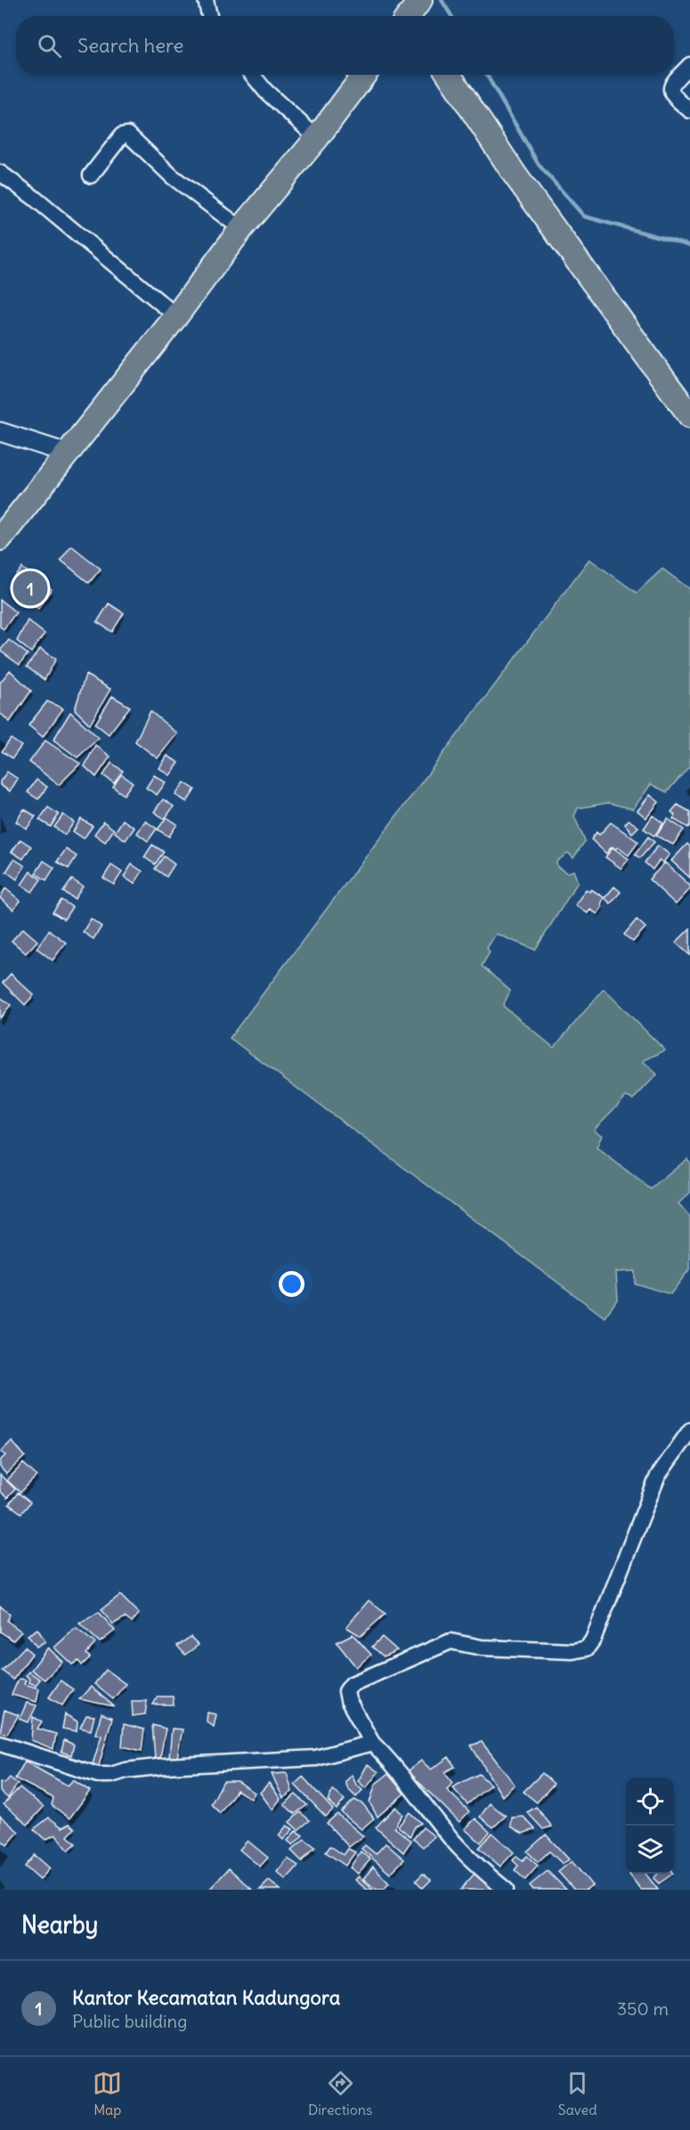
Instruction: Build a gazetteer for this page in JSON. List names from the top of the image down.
{
  "page": {
    "search": "Search here",
    "pins": "1",
    "heading": "Nearby",
    "list": [
      {
        "mark": "1",
        "name": "Kantor Kecamatan Kadungora",
        "note": "Public building",
        "value": "350 m"
      }
    ],
    "nav": ["Map", "Directions", "Saved"]
  }
}
